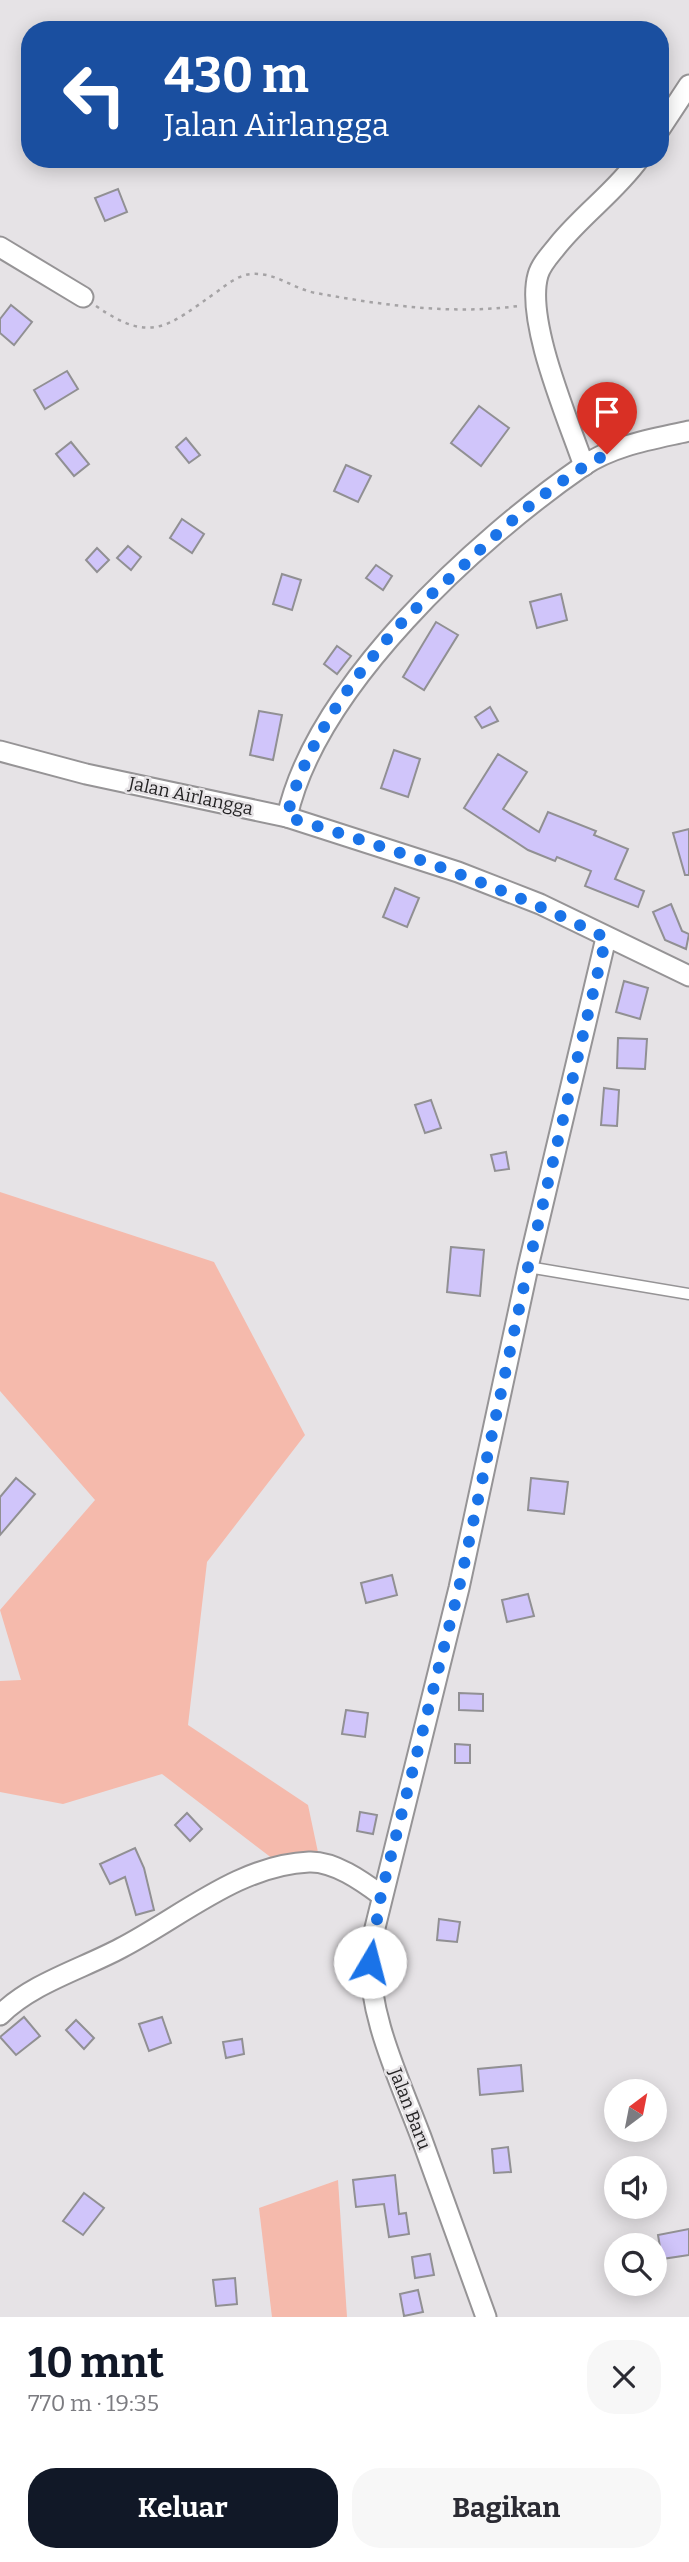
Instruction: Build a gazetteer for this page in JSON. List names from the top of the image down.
{
  "streets": {
    "street": ["Jalan Airlangga", "Jalan Baru"]
  },
  "crossings": [
    ["Jalan Airlangga", "Jalan Baru"]
  ],
  "north": "top right",
  "page": {
    "turn": ["430 m", "Jalan Airlangga"],
    "heading": ["10 mnt", "770 m · 19:35"],
    "buttons": ["Keluar", "Bagikan"]
  }
}
